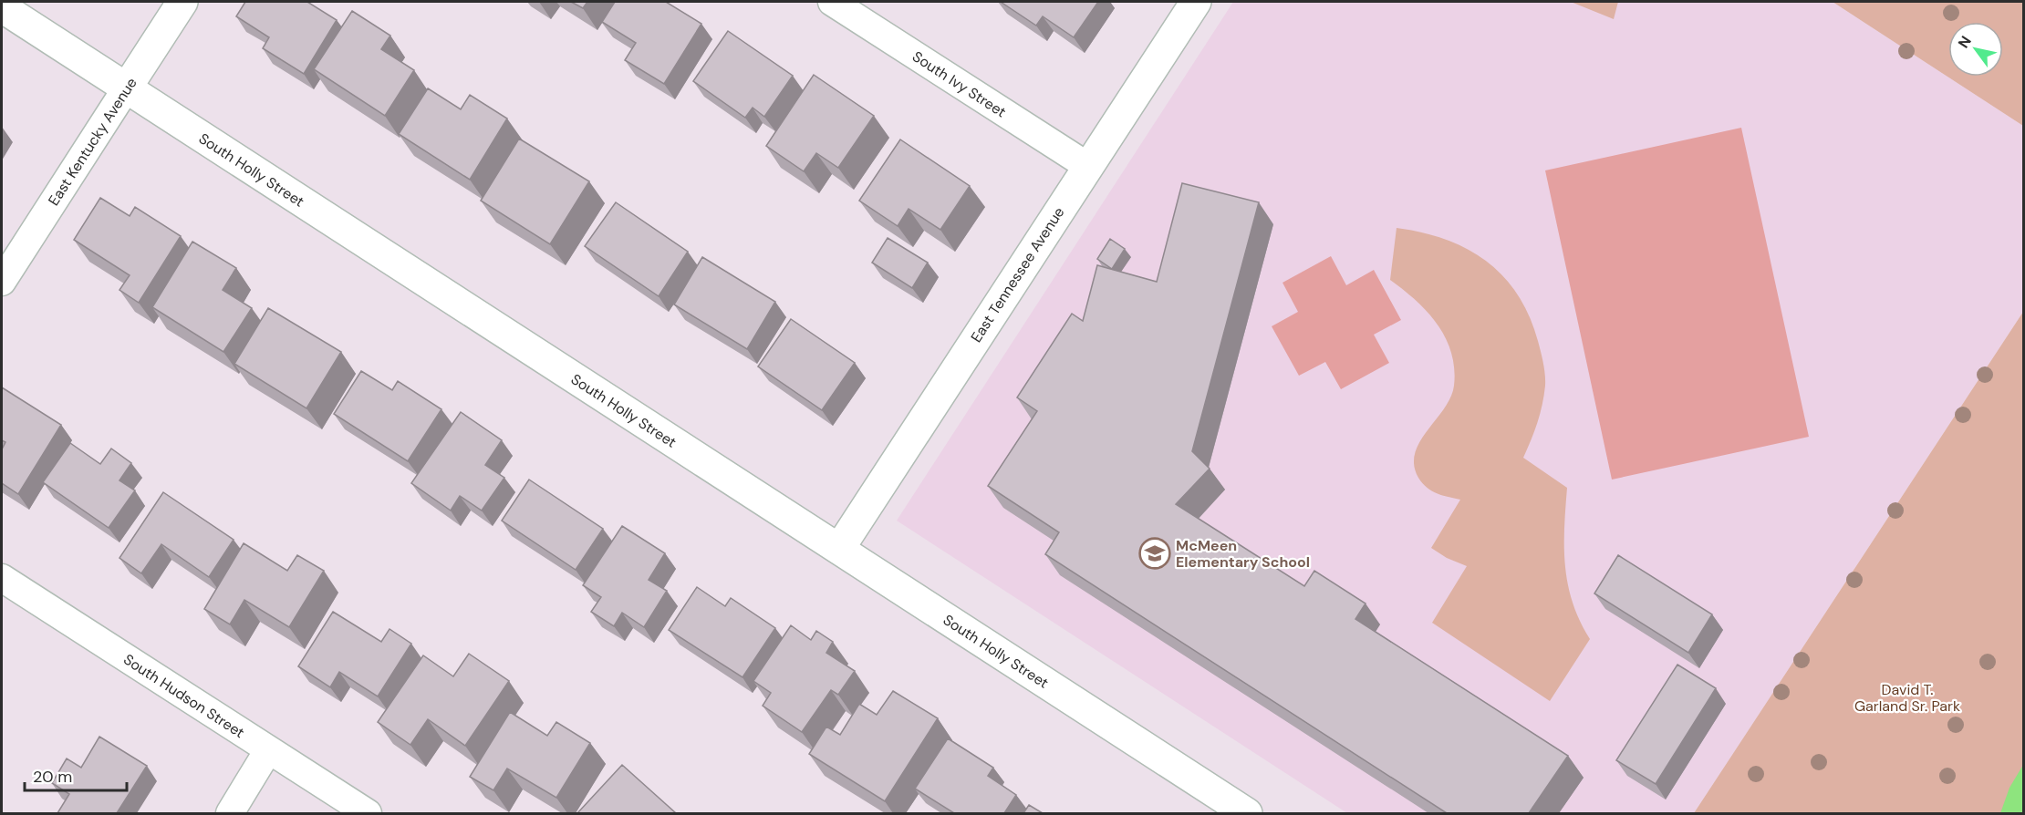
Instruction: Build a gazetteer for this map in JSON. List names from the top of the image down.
{
  "streets": {
    "main road": ["East Kentucky Avenue", "South Holly Street", "East Tennessee Avenue"],
    "street": ["South Ivy Street", "South Hudson Street"]
  },
  "crossings": [
    ["South Ivy Street", "East Tennessee Avenue"],
    ["East Kentucky Avenue", "South Holly Street"],
    ["South Holly Street", "East Tennessee Avenue"]
  ],
  "parks": ["David T. Garland Sr. Park"],
  "places": {
    "school or university": ["McMeen Elementary School"]
  },
  "scale_bar": "20 m",
  "north": "top left"
}
